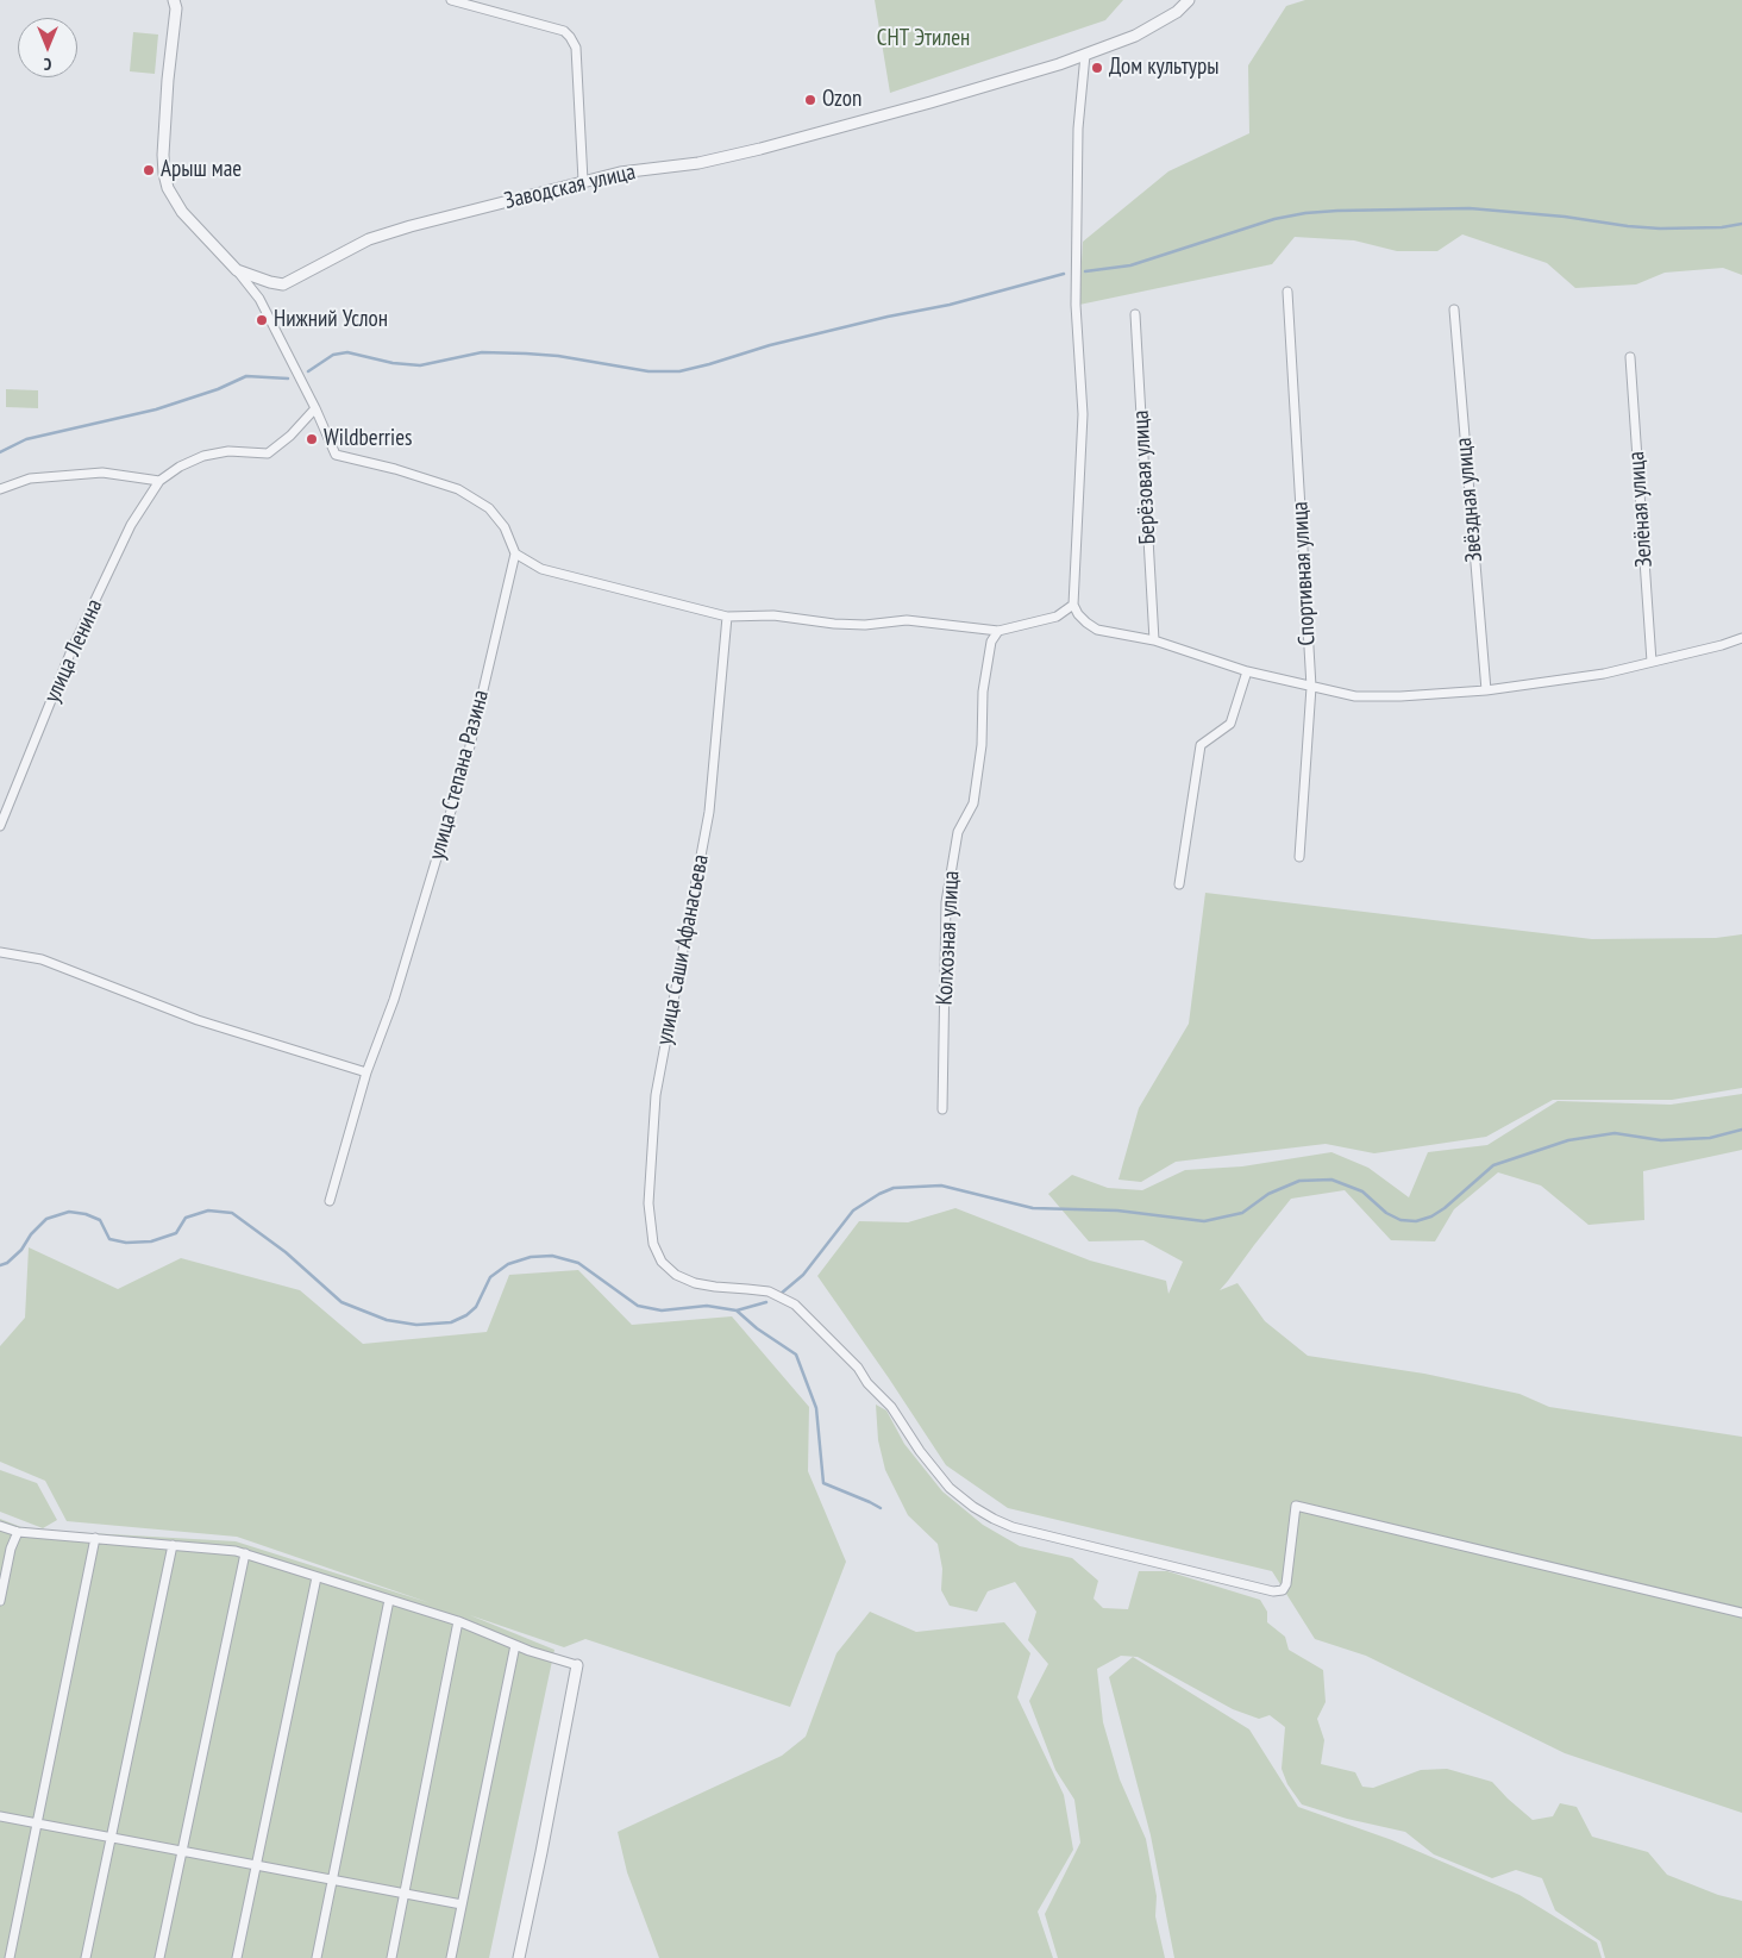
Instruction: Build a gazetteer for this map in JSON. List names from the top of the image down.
{
  "streets": {
    "street": [
      "Заводская улица",
      "Берёзовая улица",
      "Звёздная улица",
      "Зелёная улица",
      "Спортивная улица",
      "улица Ленина",
      "улица Степана Разина",
      "Колхозная улица",
      "улица Саши Афанасьева"
    ]
  },
  "parks": ["СНТ Этилен"],
  "places": [
    "Дом культуры",
    "Ozon",
    "Арыш мае",
    "Нижний Услон",
    "Wildberries"
  ],
  "north": "bottom"
}
